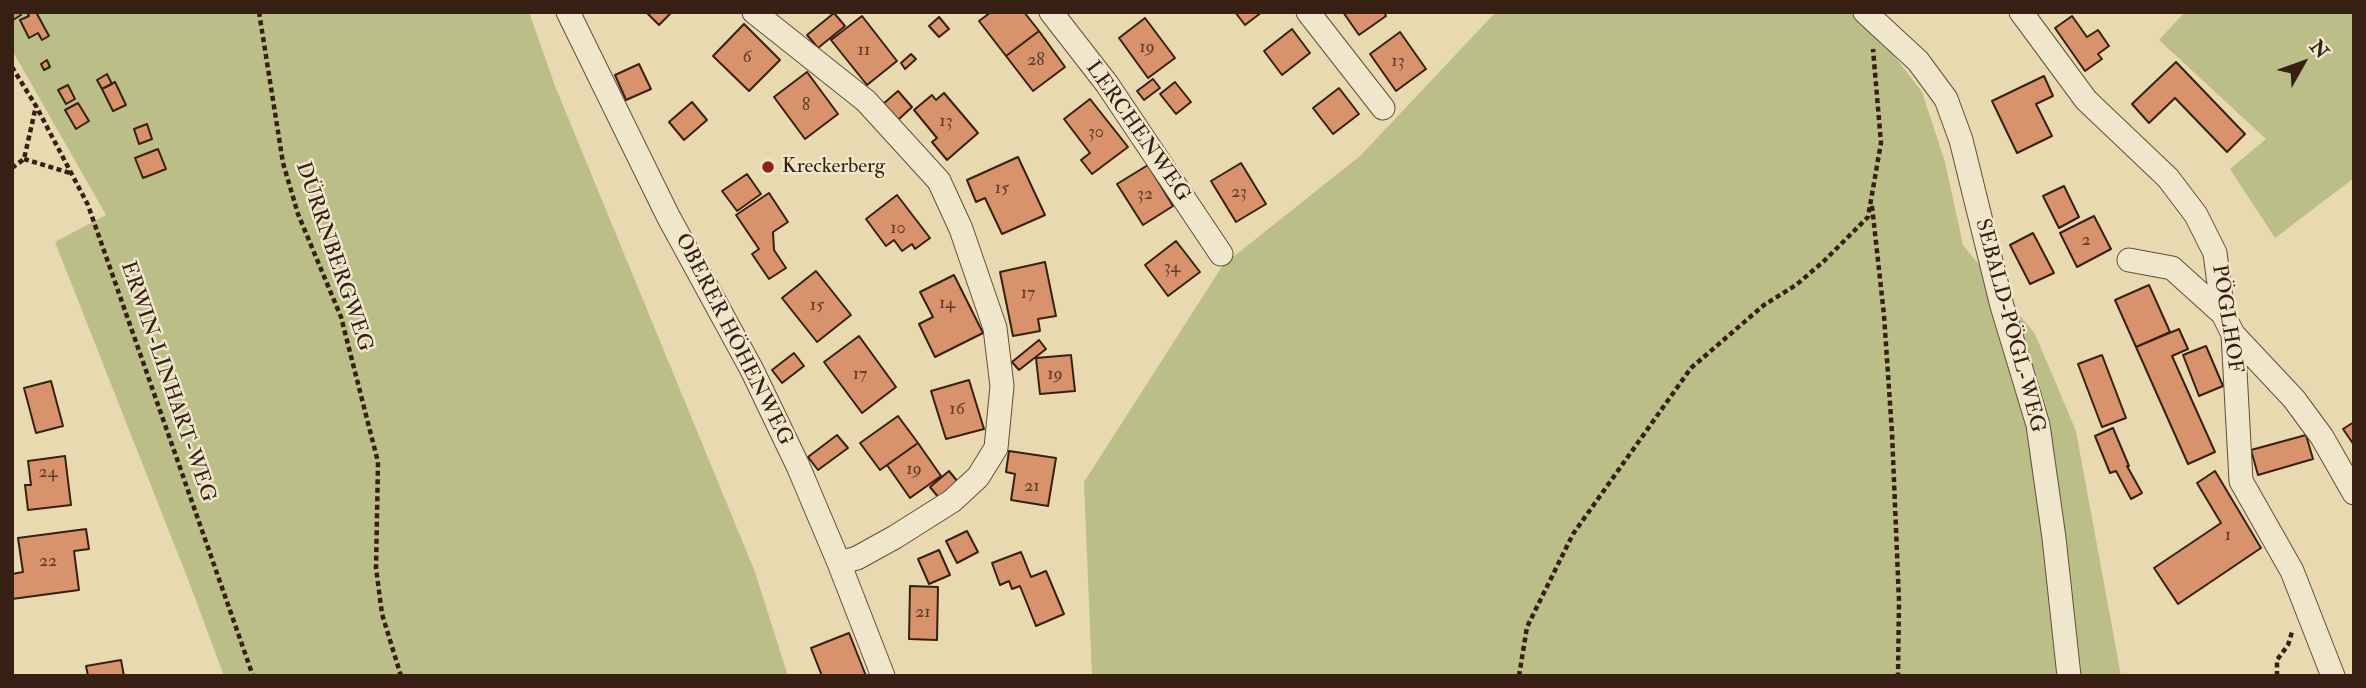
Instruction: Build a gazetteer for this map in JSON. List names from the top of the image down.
{
  "streets": {
    "street": [
      "LERCHENWEG",
      "PÖGLHOF",
      "SEBALD-PÖGL-WEG",
      "OBERER HÖHENWEG"
    ],
    "path": ["DÜRRNBERGWEG", "ERWIN-LINHART-WEG"]
  },
  "places": ["Kreckerberg"],
  "house_numbers": [
    "19",
    "11",
    "6",
    "28",
    "13",
    "8",
    "13",
    "30",
    "15",
    "23",
    "32",
    "10",
    "2",
    "34",
    "17",
    "14",
    "15",
    "17",
    "19",
    "16",
    "19",
    "24",
    "21",
    "1",
    "22",
    "21"
  ],
  "north": "top right"
}
